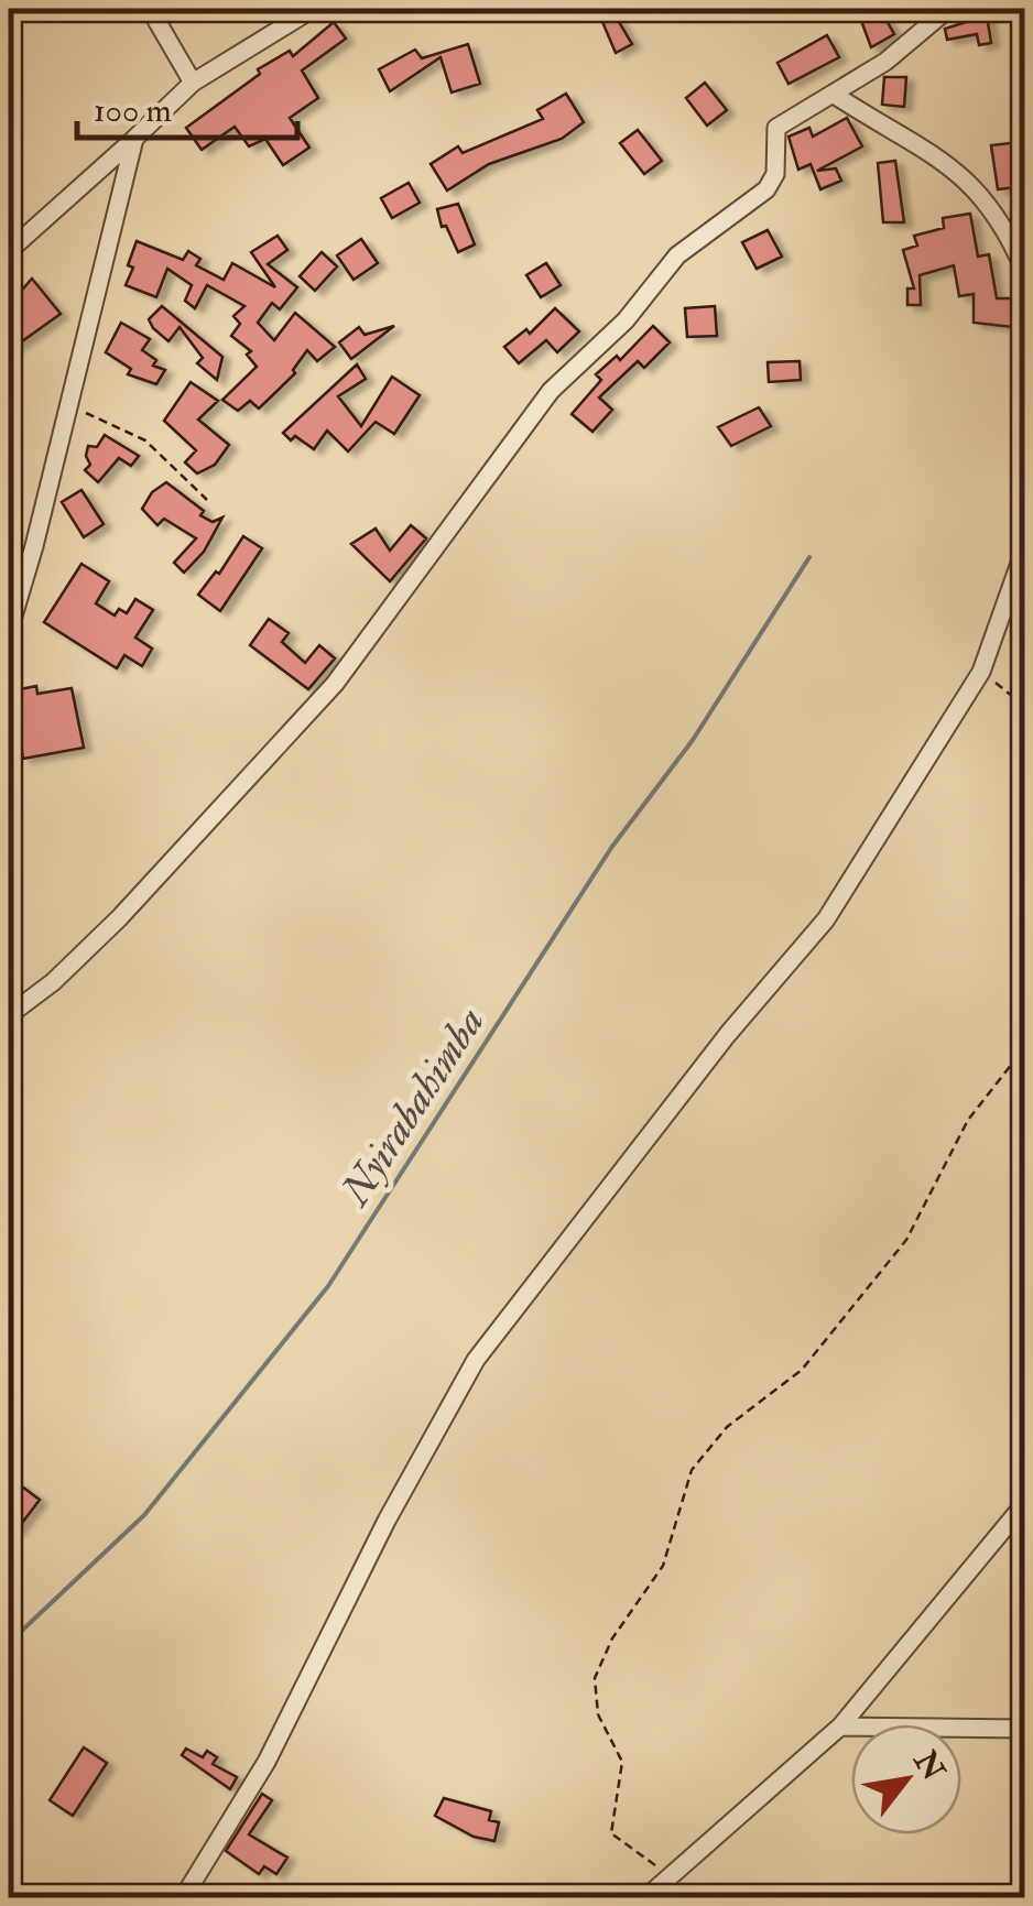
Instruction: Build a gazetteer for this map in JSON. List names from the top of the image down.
{
  "water": ["Nyirabahimba"],
  "scale_bar": "100 m",
  "north": "top right"
}
